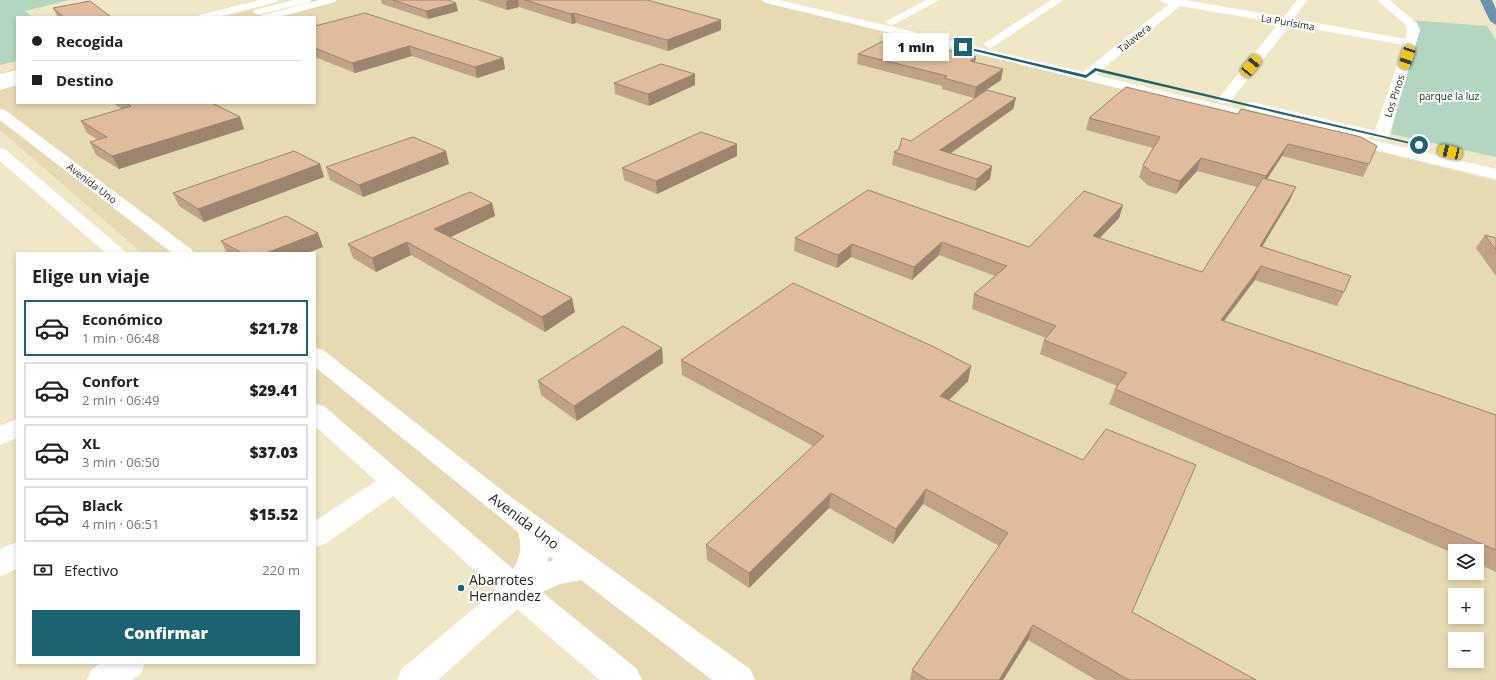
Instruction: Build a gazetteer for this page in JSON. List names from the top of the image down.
{
  "streets": {
    "street": [
      "La Purísima",
      "Talavera",
      "Los Pinos",
      "Avenida Uno"
    ]
  },
  "crossings": [
    ["La Purísima", "Talavera"],
    ["La Purísima", "Los Pinos"]
  ],
  "parks": ["parque la luz"],
  "places": ["Abarrotes Hernandez"],
  "page": {
    "banner": ["Recogida", "Destino"],
    "bubble": "1 min",
    "heading": "Elige un viaje",
    "list": [
      {
        "name": "Económico",
        "note": "1 min · 06:48",
        "value": "$21.78"
      },
      {
        "name": "Confort",
        "note": "2 min · 06:49",
        "value": "$29.41"
      },
      {
        "name": "XL",
        "note": "3 min · 06:50",
        "value": "$37.03"
      },
      {
        "name": "Black",
        "note": "4 min · 06:51",
        "value": "$15.52"
      }
    ],
    "map_buttons": ["+", "−"],
    "pay": ["Efectivo", "220 m"],
    "buttons": "Confirmar"
  }
}
